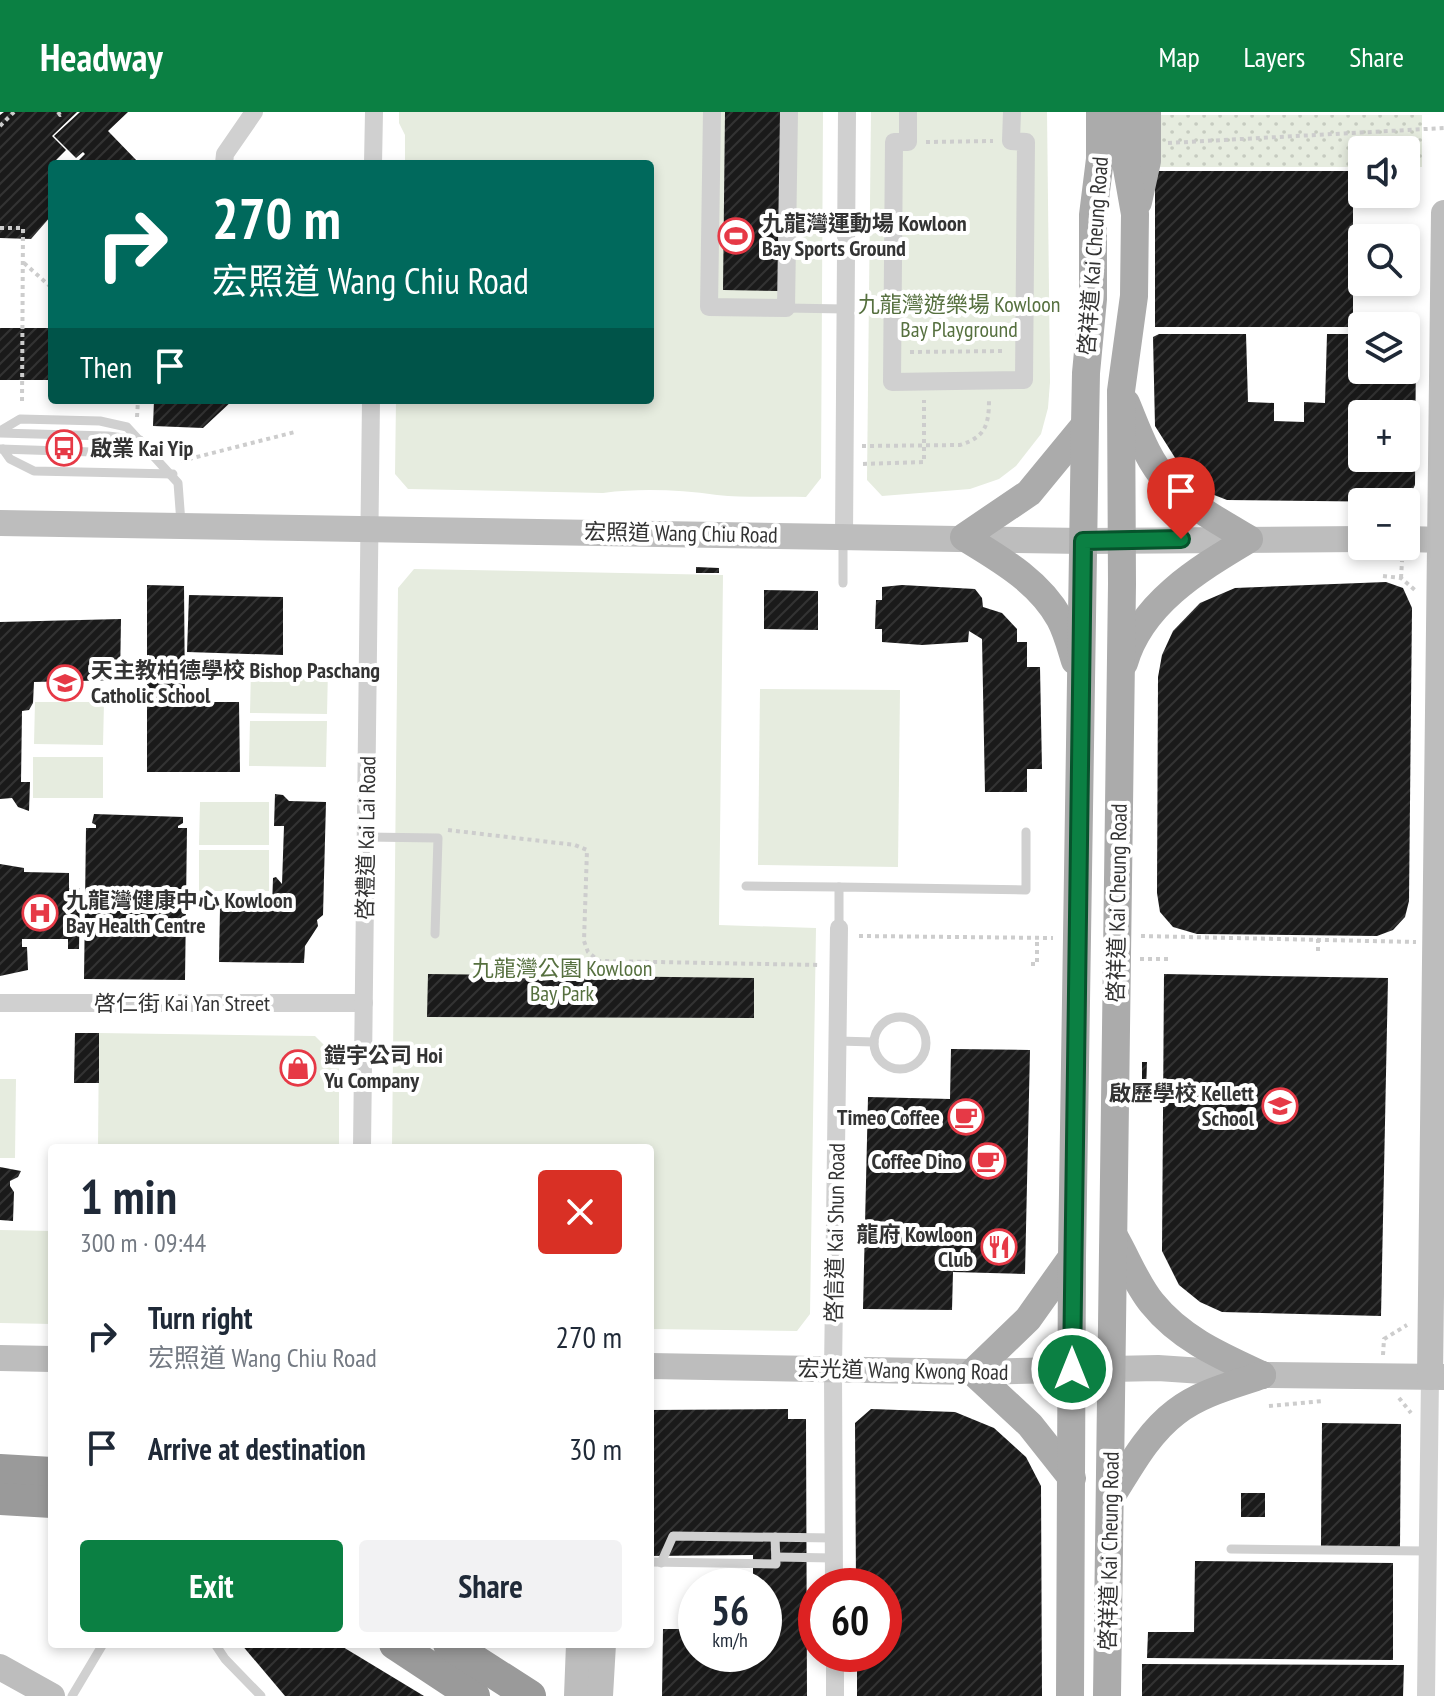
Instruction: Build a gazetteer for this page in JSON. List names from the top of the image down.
{
  "streets": {
    "main road": ["啓祥道 Kai Cheung Road"],
    "street": [
      "宏照道 Wang Chiu Road",
      "啓禮道 Kai Lai Road",
      "啓仁街 Kai Yan Street",
      "啓信道 Kai Shun Road",
      "宏光道 Wang Kwong Road"
    ]
  },
  "crossings": [
    ["啓祥道 Kai Cheung Road", "宏照道 Wang Chiu Road"],
    ["啓祥道 Kai Cheung Road", "宏光道 Wang Kwong Road"],
    ["宏照道 Wang Chiu Road", "啓禮道 Kai Lai Road"],
    ["啓禮道 Kai Lai Road", "啓仁街 Kai Yan Street"],
    ["啓信道 Kai Shun Road", "宏光道 Wang Kwong Road"]
  ],
  "parks": ["九龍灣遊樂場 Kowloon Bay Playground", "九龍灣公園 Kowloon Bay Park"],
  "places": {
    "sports": ["九龍灣運動場 Kowloon Bay Sports Ground"],
    "bus stop": ["啟業 Kai Yip"],
    "school or university": ["天主教柏德學校 Bishop Paschang Catholic School", "啟歷學校 Kellett School"],
    "hospital": ["九龍灣健康中心 Kowloon Bay Health Centre"],
    "shop": ["鎧宇公司 Hoi Yu Company"],
    "cafe": ["Timeo Coffee", "Coffee Dino"],
    "restaurant": ["龍府 Kowloon Club"]
  },
  "page": {
    "header": "Headway",
    "nav": ["Map", "Layers", "Share"],
    "map_buttons": ["+", "−"],
    "turn": ["270 m", "宏照道 Wang Chiu Road"],
    "then": "Then",
    "heading": ["1 min", "300 m · 09:44"],
    "list": [
      {
        "name": "Turn right",
        "note": "宏照道 Wang Chiu Road",
        "value": "270 m"
      },
      {
        "name": "Arrive at destination",
        "value": "30 m"
      }
    ],
    "buttons": ["Exit", "Share"],
    "speed": "56 km/h",
    "limit": "60"
  }
}
